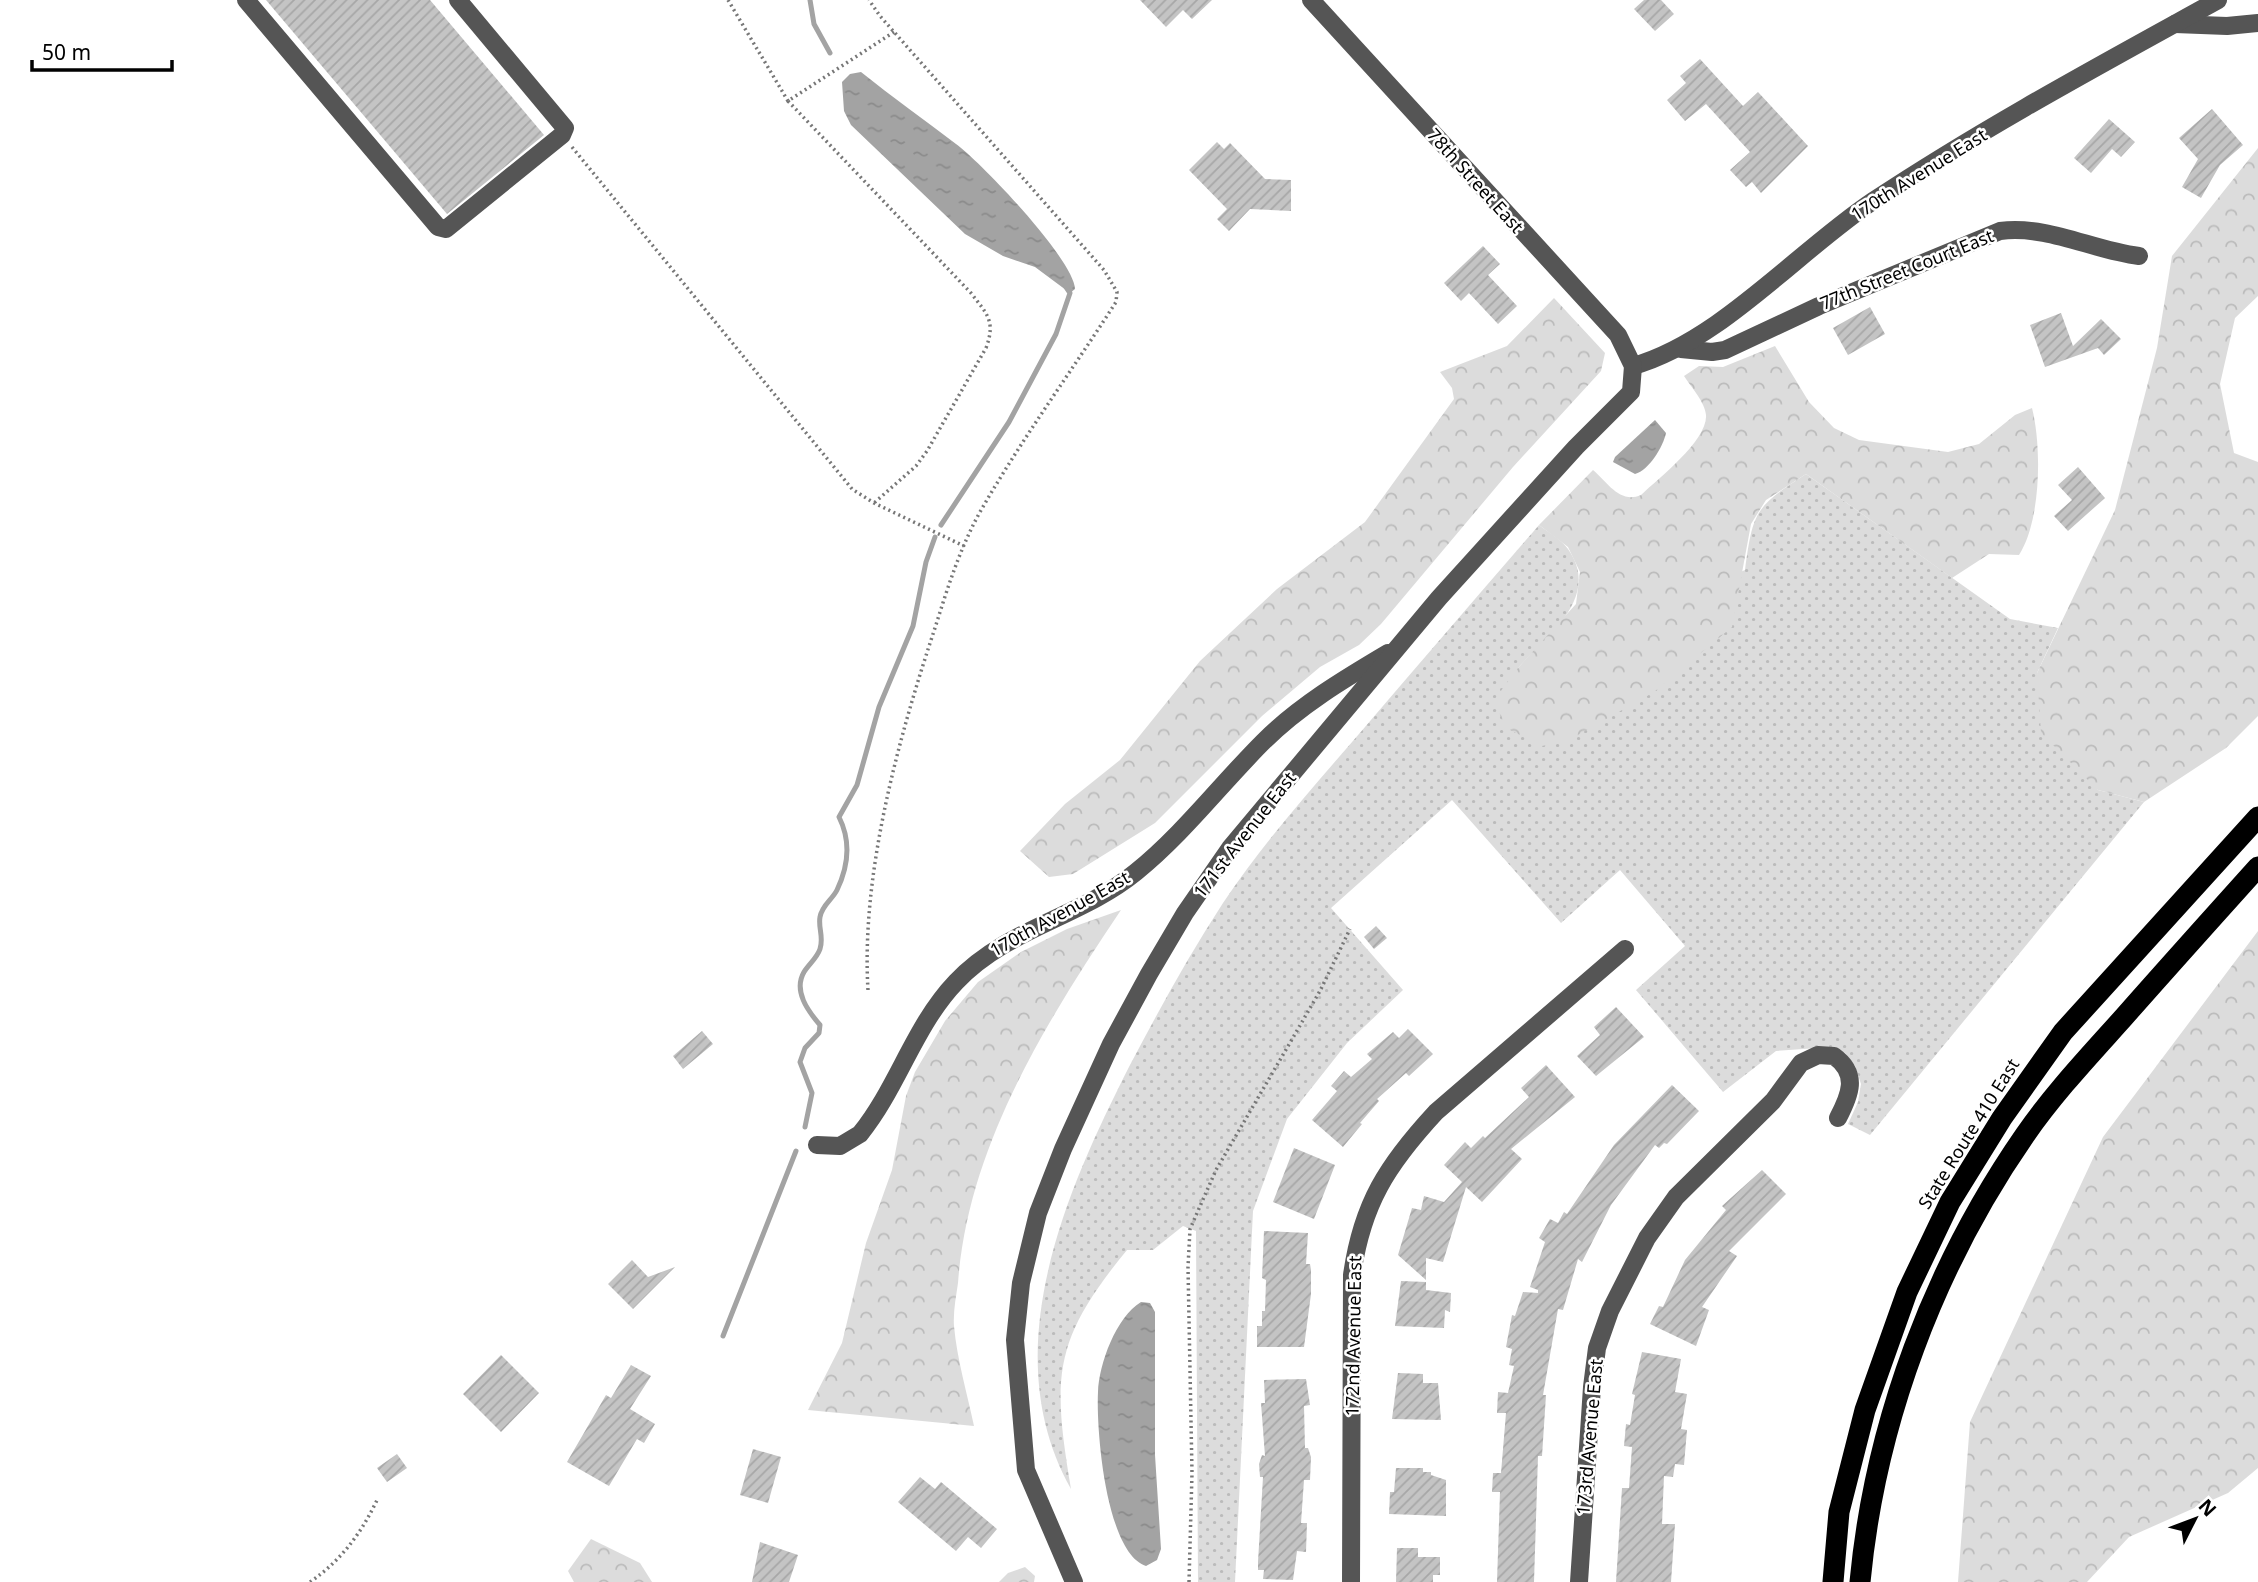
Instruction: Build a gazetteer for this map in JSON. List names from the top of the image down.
{
  "streets": {
    "highway": ["State Route 410 East"],
    "street": [
      "170th Avenue East",
      "78th Street East",
      "77th Street Court East",
      "171st Avenue East",
      "172nd Avenue East",
      "173rd Avenue East"
    ]
  },
  "crossings": [
    ["170th Avenue East", "78th Street East"],
    ["170th Avenue East", "77th Street Court East"],
    ["170th Avenue East", "171st Avenue East"],
    ["78th Street East", "171st Avenue East"]
  ],
  "scale_bar": "50 m",
  "north": "top right"
}
